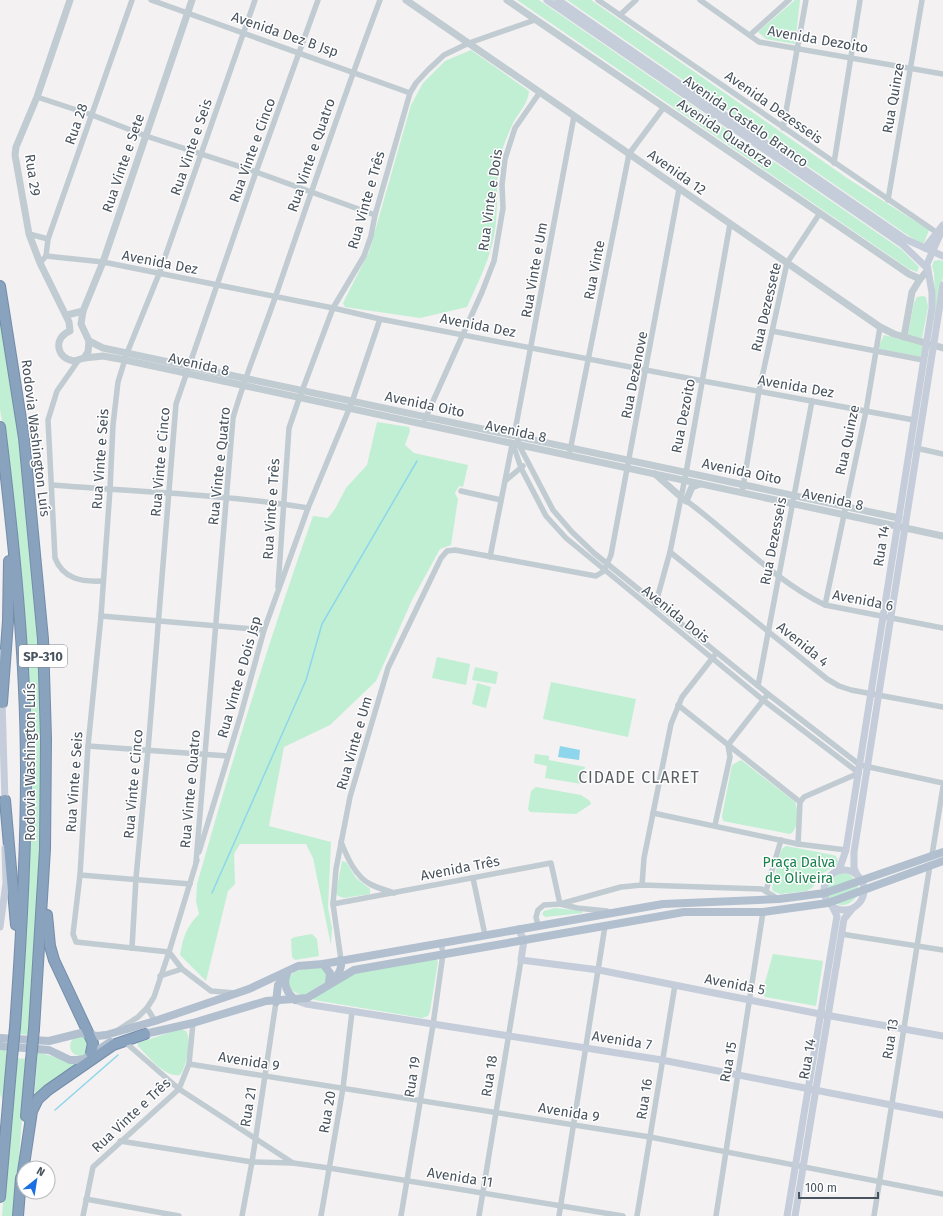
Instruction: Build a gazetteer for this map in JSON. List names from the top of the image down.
{
  "streets": {
    "highway": ["Rodovia Washington Luís", "SP-310"],
    "main road": [
      "Avenida Castelo Branco",
      "Rua 14",
      "Avenida 5",
      "Avenida 7",
      "Rua 18"
    ],
    "street": [
      "Avenida Dez B Jsp",
      "Avenida Dezoito",
      "Rua Quinze",
      "Avenida Dezesseis",
      "Rua 28",
      "Avenida Quatorze",
      "Rua Vinte e Seis",
      "Rua Vinte e Cinco",
      "Rua Vinte e Quatro",
      "Rua Vinte e Sete",
      "Avenida 12",
      "Rua 29",
      "Rua Vinte e Três",
      "Rua Vinte e Dois",
      "Avenida Dez",
      "Rua Vinte e Um",
      "Rua Vinte",
      "Rua Dezessete",
      "Avenida 8",
      "Rua Dezenove",
      "Avenida Oito",
      "Rua Dezoito",
      "Rua Dezesseis",
      "Avenida 6",
      "Avenida Dois",
      "Avenida 4",
      "Rua Vinte e Dois Jsp",
      "Avenida Três",
      "Rua 13",
      "Avenida 9",
      "Rua 15",
      "Rua 19",
      "Rua 16",
      "Rua 21",
      "Rua 20",
      "Avenida 11"
    ]
  },
  "crossings": [
    ["Avenida Dez B Jsp", "Rua Vinte e Seis"],
    ["Avenida Dez B Jsp", "Rua Vinte e Cinco"],
    ["Avenida Dez B Jsp", "Rua Vinte e Quatro"],
    ["Avenida Dez B Jsp", "Rua Vinte e Sete"],
    ["Avenida Dez B Jsp", "Rua Vinte e Três"],
    ["Avenida Dezoito", "Rua Quinze"],
    ["Rua Quinze", "Avenida Dezesseis"],
    ["Rua Quinze", "Avenida 12"],
    ["Rua Quinze", "Avenida Dez"],
    ["Rua Quinze", "Avenida 8"],
    ["Rua Quinze", "Avenida Oito"],
    ["Rua Quinze", "Avenida 6"],
    ["Avenida Castelo Branco", "Rua 14"],
    ["Rua 28", "Avenida Dez"],
    ["Avenida Quatorze", "Rua Vinte e Três"],
    ["Avenida Quatorze", "Rua Vinte"],
    ["Avenida Quatorze", "Rua Dezessete"],
    ["Rua Vinte e Seis", "Rua Vinte e Cinco"],
    ["Rua Vinte e Seis", "Avenida Dez"],
    ["Rua Vinte e Seis", "Avenida 8"],
    ["Rua Vinte e Seis", "Avenida Oito"],
    ["Rua Vinte e Cinco", "Avenida Dez"],
    ["Rua Vinte e Cinco", "Avenida 8"],
    ["Rua Vinte e Cinco", "Avenida Oito"],
    ["Rua Vinte e Quatro", "Avenida Dez"],
    ["Rua Vinte e Quatro", "Avenida 8"],
    ["Rua Vinte e Quatro", "Avenida Oito"],
    ["Rua Vinte e Quatro", "Rua Vinte e Dois Jsp"],
    ["Rua Vinte e Sete", "Rua 29"],
    ["Rua Vinte e Sete", "Avenida Dez"],
    ["Rua Vinte e Sete", "Avenida 8"],
    ["Rua Vinte e Sete", "Avenida Oito"],
    ["Avenida 12", "Rua Vinte e Três"],
    ["Avenida 12", "Rua Vinte e Dois"],
    ["Avenida 12", "Rua Vinte e Um"],
    ["Avenida 12", "Rua Vinte"],
    ["Avenida 12", "Rua Dezessete"],
    ["Avenida 12", "Rua Dezenove"],
    ["Avenida 12", "Rua Dezoito"],
    ["Avenida 12", "Rua 14"],
    ["Rua 29", "Avenida 8"],
    ["Rua Vinte e Três", "Avenida Dez"],
    ["Rua Vinte e Três", "Avenida 8"],
    ["Rua Vinte e Três", "Avenida Oito"],
    ["Rua Vinte e Três", "Rua Vinte e Dois Jsp"],
    ["Rua Vinte e Três", "Avenida 9"],
    ["Rua Vinte e Três", "Avenida 11"],
    ["Rua Vinte e Dois", "Avenida Dez"],
    ["Rua Vinte e Dois", "Avenida 8"],
    ["Rua Vinte e Dois", "Avenida Oito"],
    ["Avenida Dez", "Rua Vinte e Um"],
    ["Avenida Dez", "Rua Vinte"],
    ["Avenida Dez", "Rua Dezessete"],
    ["Avenida Dez", "Rua Dezenove"],
    ["Avenida Dez", "Rua Dezoito"],
    ["Avenida Dez", "Rua Dezesseis"],
    ["Avenida Dez", "Rua 14"],
    ["Avenida Dez", "Rua Vinte e Dois Jsp"],
    ["Rua Vinte e Um", "Avenida 8"],
    ["Rua Vinte e Um", "Avenida Oito"],
    ["Rua Vinte e Um", "Avenida Dois"],
    ["Rua Vinte e Um", "Avenida Três"],
    ["Rua Vinte", "Avenida 8"],
    ["Rua Vinte", "Avenida Oito"],
    ["Rua Dezessete", "Avenida 8"],
    ["Rua Dezessete", "Avenida Oito"],
    ["Avenida 8", "Rua Dezenove"],
    ["Avenida 8", "Rua Dezoito"],
    ["Avenida 8", "Rua Dezesseis"],
    ["Avenida 8", "Rua 14"],
    ["Avenida 8", "Avenida Dois"],
    ["Avenida 8", "Rua Vinte e Dois Jsp"],
    ["Rua Dezenove", "Avenida Oito"],
    ["Rua Dezenove", "Avenida Dois"],
    ["Avenida Oito", "Rua Dezoito"],
    ["Avenida Oito", "Rua Dezesseis"],
    ["Avenida Oito", "Rua 14"],
    ["Avenida Oito", "Rua Vinte e Dois Jsp"],
    ["Rua Dezoito", "Avenida 6"],
    ["Rua Dezoito", "Avenida Dois"],
    ["Rua Dezoito", "Avenida 4"],
    ["Rua Dezesseis", "Avenida 6"],
    ["Rua Dezesseis", "Avenida Dois"],
    ["Rua Dezesseis", "Avenida 4"],
    ["Rua 14", "Avenida 6"],
    ["Rua 14", "Avenida Dois"],
    ["Rua 14", "Avenida 4"],
    ["Rua 14", "Avenida 5"],
    ["Rua 14", "Avenida 7"],
    ["Rua 14", "Avenida 9"],
    ["Avenida 5", "Rua 13"],
    ["Avenida 5", "Rua 15"],
    ["Avenida 5", "Rua 18"],
    ["Avenida 5", "Rua 16"],
    ["Rua 13", "Avenida 7"],
    ["Rua 13", "Avenida 9"],
    ["Avenida 7", "Rua 15"],
    ["Avenida 7", "Rua 18"],
    ["Avenida 7", "Rua 19"],
    ["Avenida 7", "Rua 16"],
    ["Avenida 7", "Rua 20"],
    ["Avenida 9", "Rua 15"],
    ["Avenida 9", "Rua 18"],
    ["Avenida 9", "Rua 19"],
    ["Avenida 9", "Rua 16"],
    ["Avenida 9", "Rua 21"],
    ["Avenida 9", "Rua 20"],
    ["Rua 18", "Avenida 11"],
    ["Rua 19", "Avenida 11"],
    ["Rua 21", "Avenida 11"],
    ["Rua 20", "Avenida 11"]
  ],
  "districts": ["CIDADE CLARET"],
  "parks": ["Praça Dalva de Oliveira"],
  "scale_bar": "100 m",
  "north": "top right"
}
